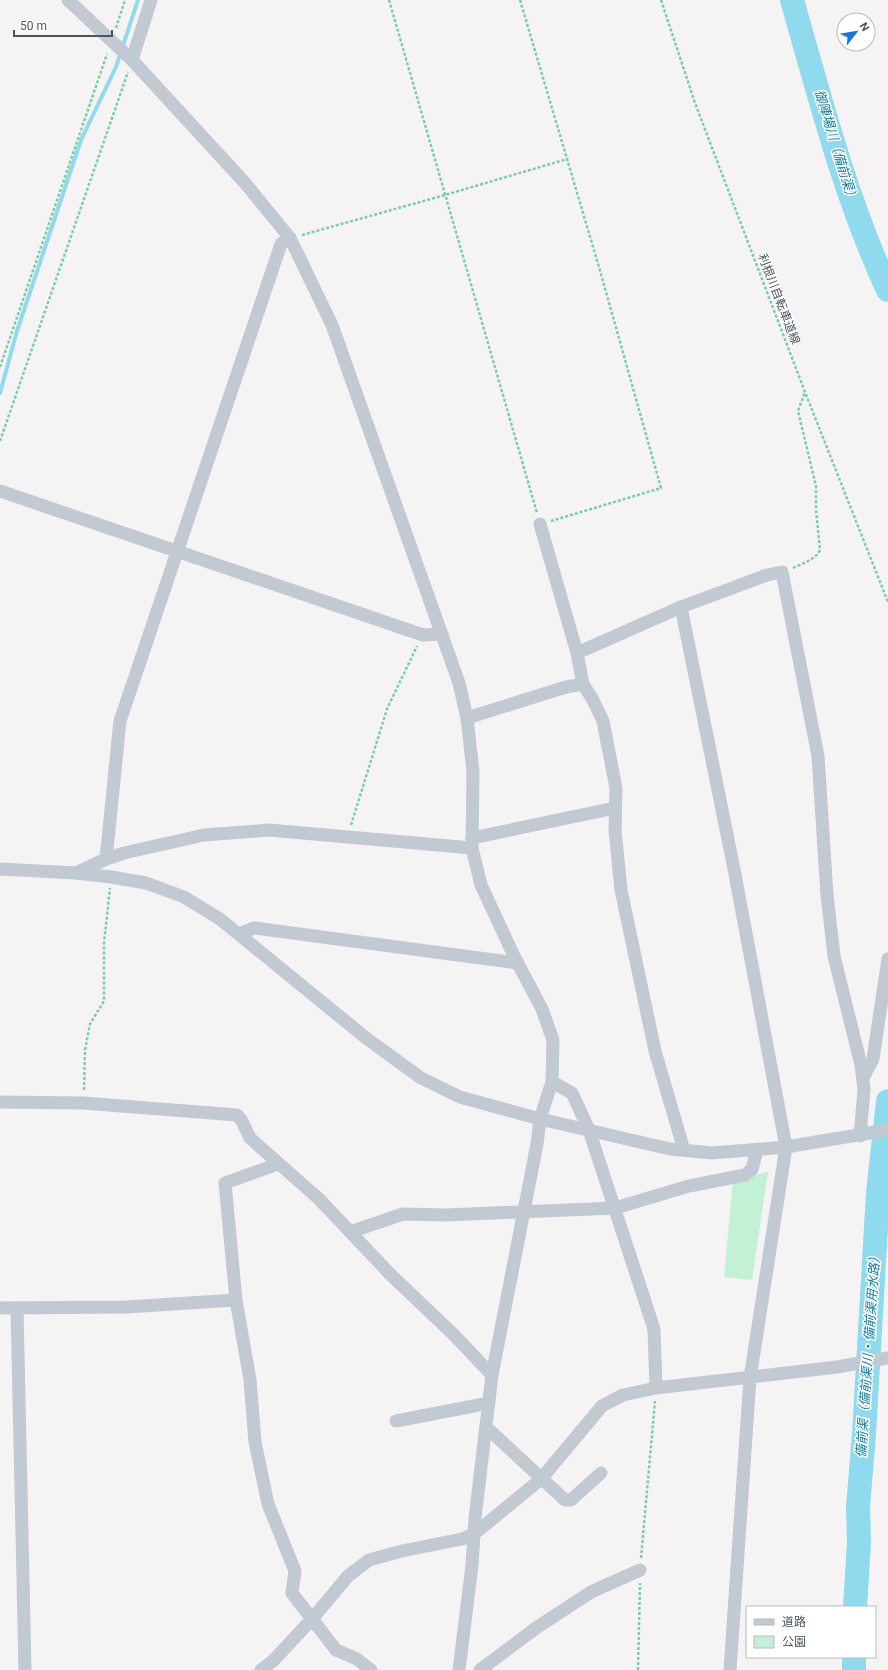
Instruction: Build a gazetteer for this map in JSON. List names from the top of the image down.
{
  "streets": {
    "path": ["利根川自転車道線"]
  },
  "water": ["御陣場川（備前渠）", "備前渠（備前渠川・備前渠用水路）"],
  "legend": ["道路", "公園"],
  "scale_bar": "50 m",
  "north": "top right"
}
